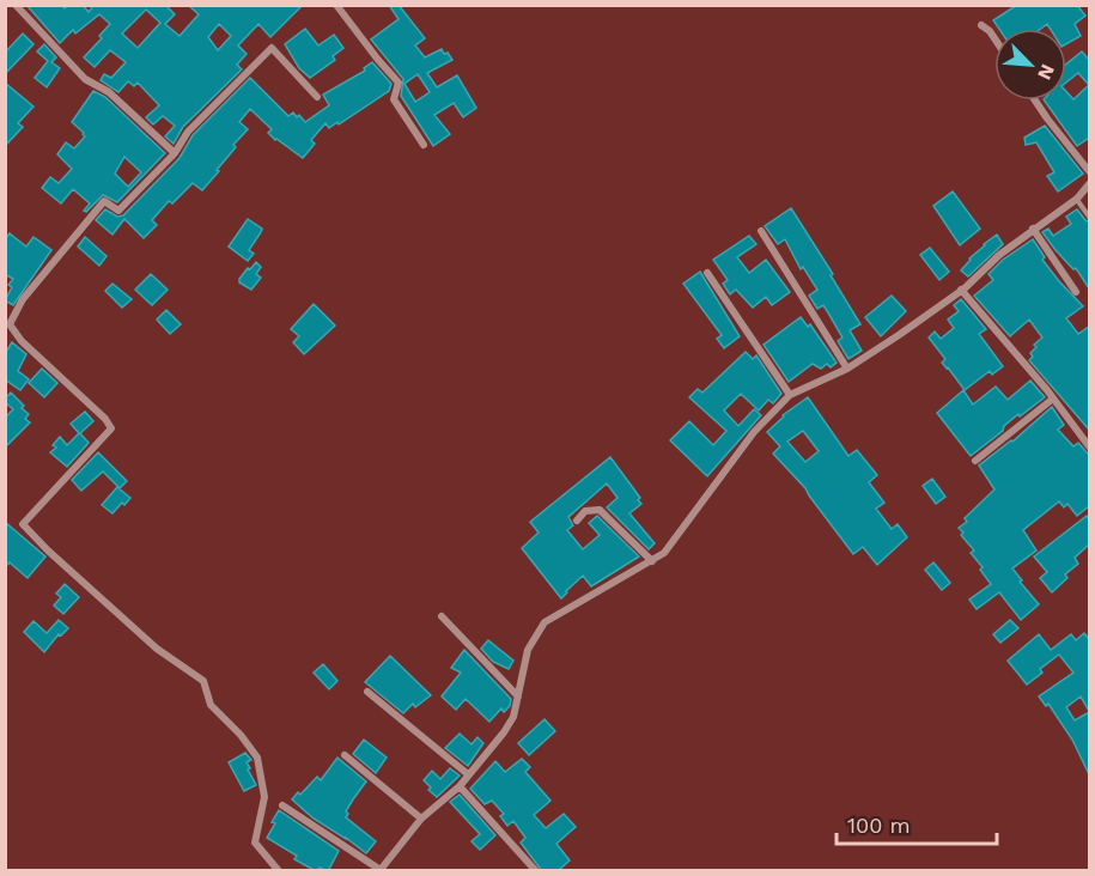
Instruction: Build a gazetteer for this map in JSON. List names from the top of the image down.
{
  "scale_bar": "100 m",
  "north": "bottom right"
}
